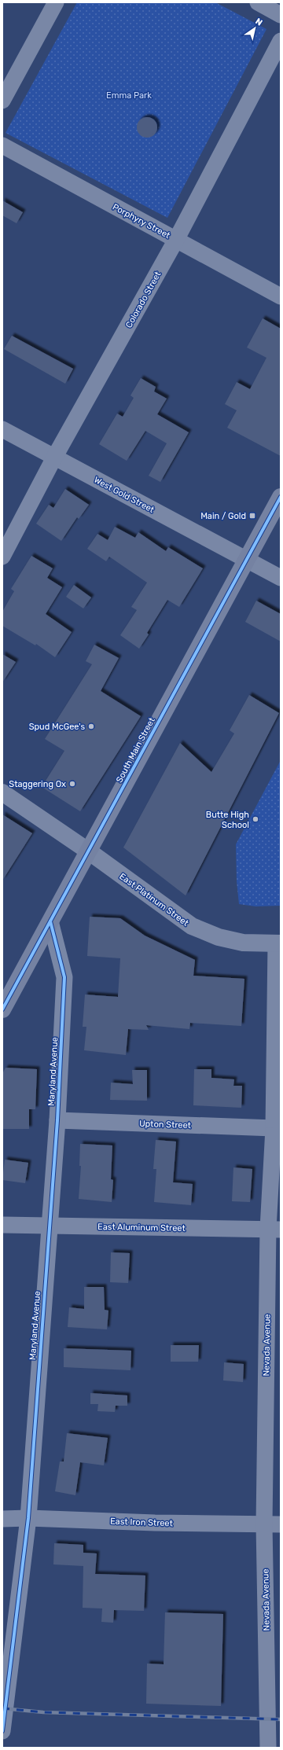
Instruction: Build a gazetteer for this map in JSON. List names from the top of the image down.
{
  "streets": {
    "main road": ["South Main Street"],
    "street": [
      "Porphyry Street",
      "Colorado Street",
      "West Gold Street",
      "East Platinum Street",
      "Maryland Avenue",
      "Upton Street",
      "East Aluminum Street",
      "Nevada Avenue",
      "East Iron Street"
    ]
  },
  "crossings": [
    ["Porphyry Street", "Colorado Street"],
    ["Colorado Street", "West Gold Street"],
    ["West Gold Street", "South Main Street"],
    ["South Main Street", "East Platinum Street"],
    ["South Main Street", "Maryland Avenue"],
    ["East Platinum Street", "Nevada Avenue"],
    ["Maryland Avenue", "Upton Street"],
    ["Maryland Avenue", "East Aluminum Street"],
    ["Maryland Avenue", "East Iron Street"],
    ["Upton Street", "Nevada Avenue"],
    ["East Aluminum Street", "Nevada Avenue"],
    ["Nevada Avenue", "East Iron Street"]
  ],
  "parks": ["Emma Park"],
  "places": {
    "transit": ["Main / Gold"],
    "other": ["Spud McGee's", "Staggering Ox", "Butte High School"]
  },
  "north": "top right"
}
